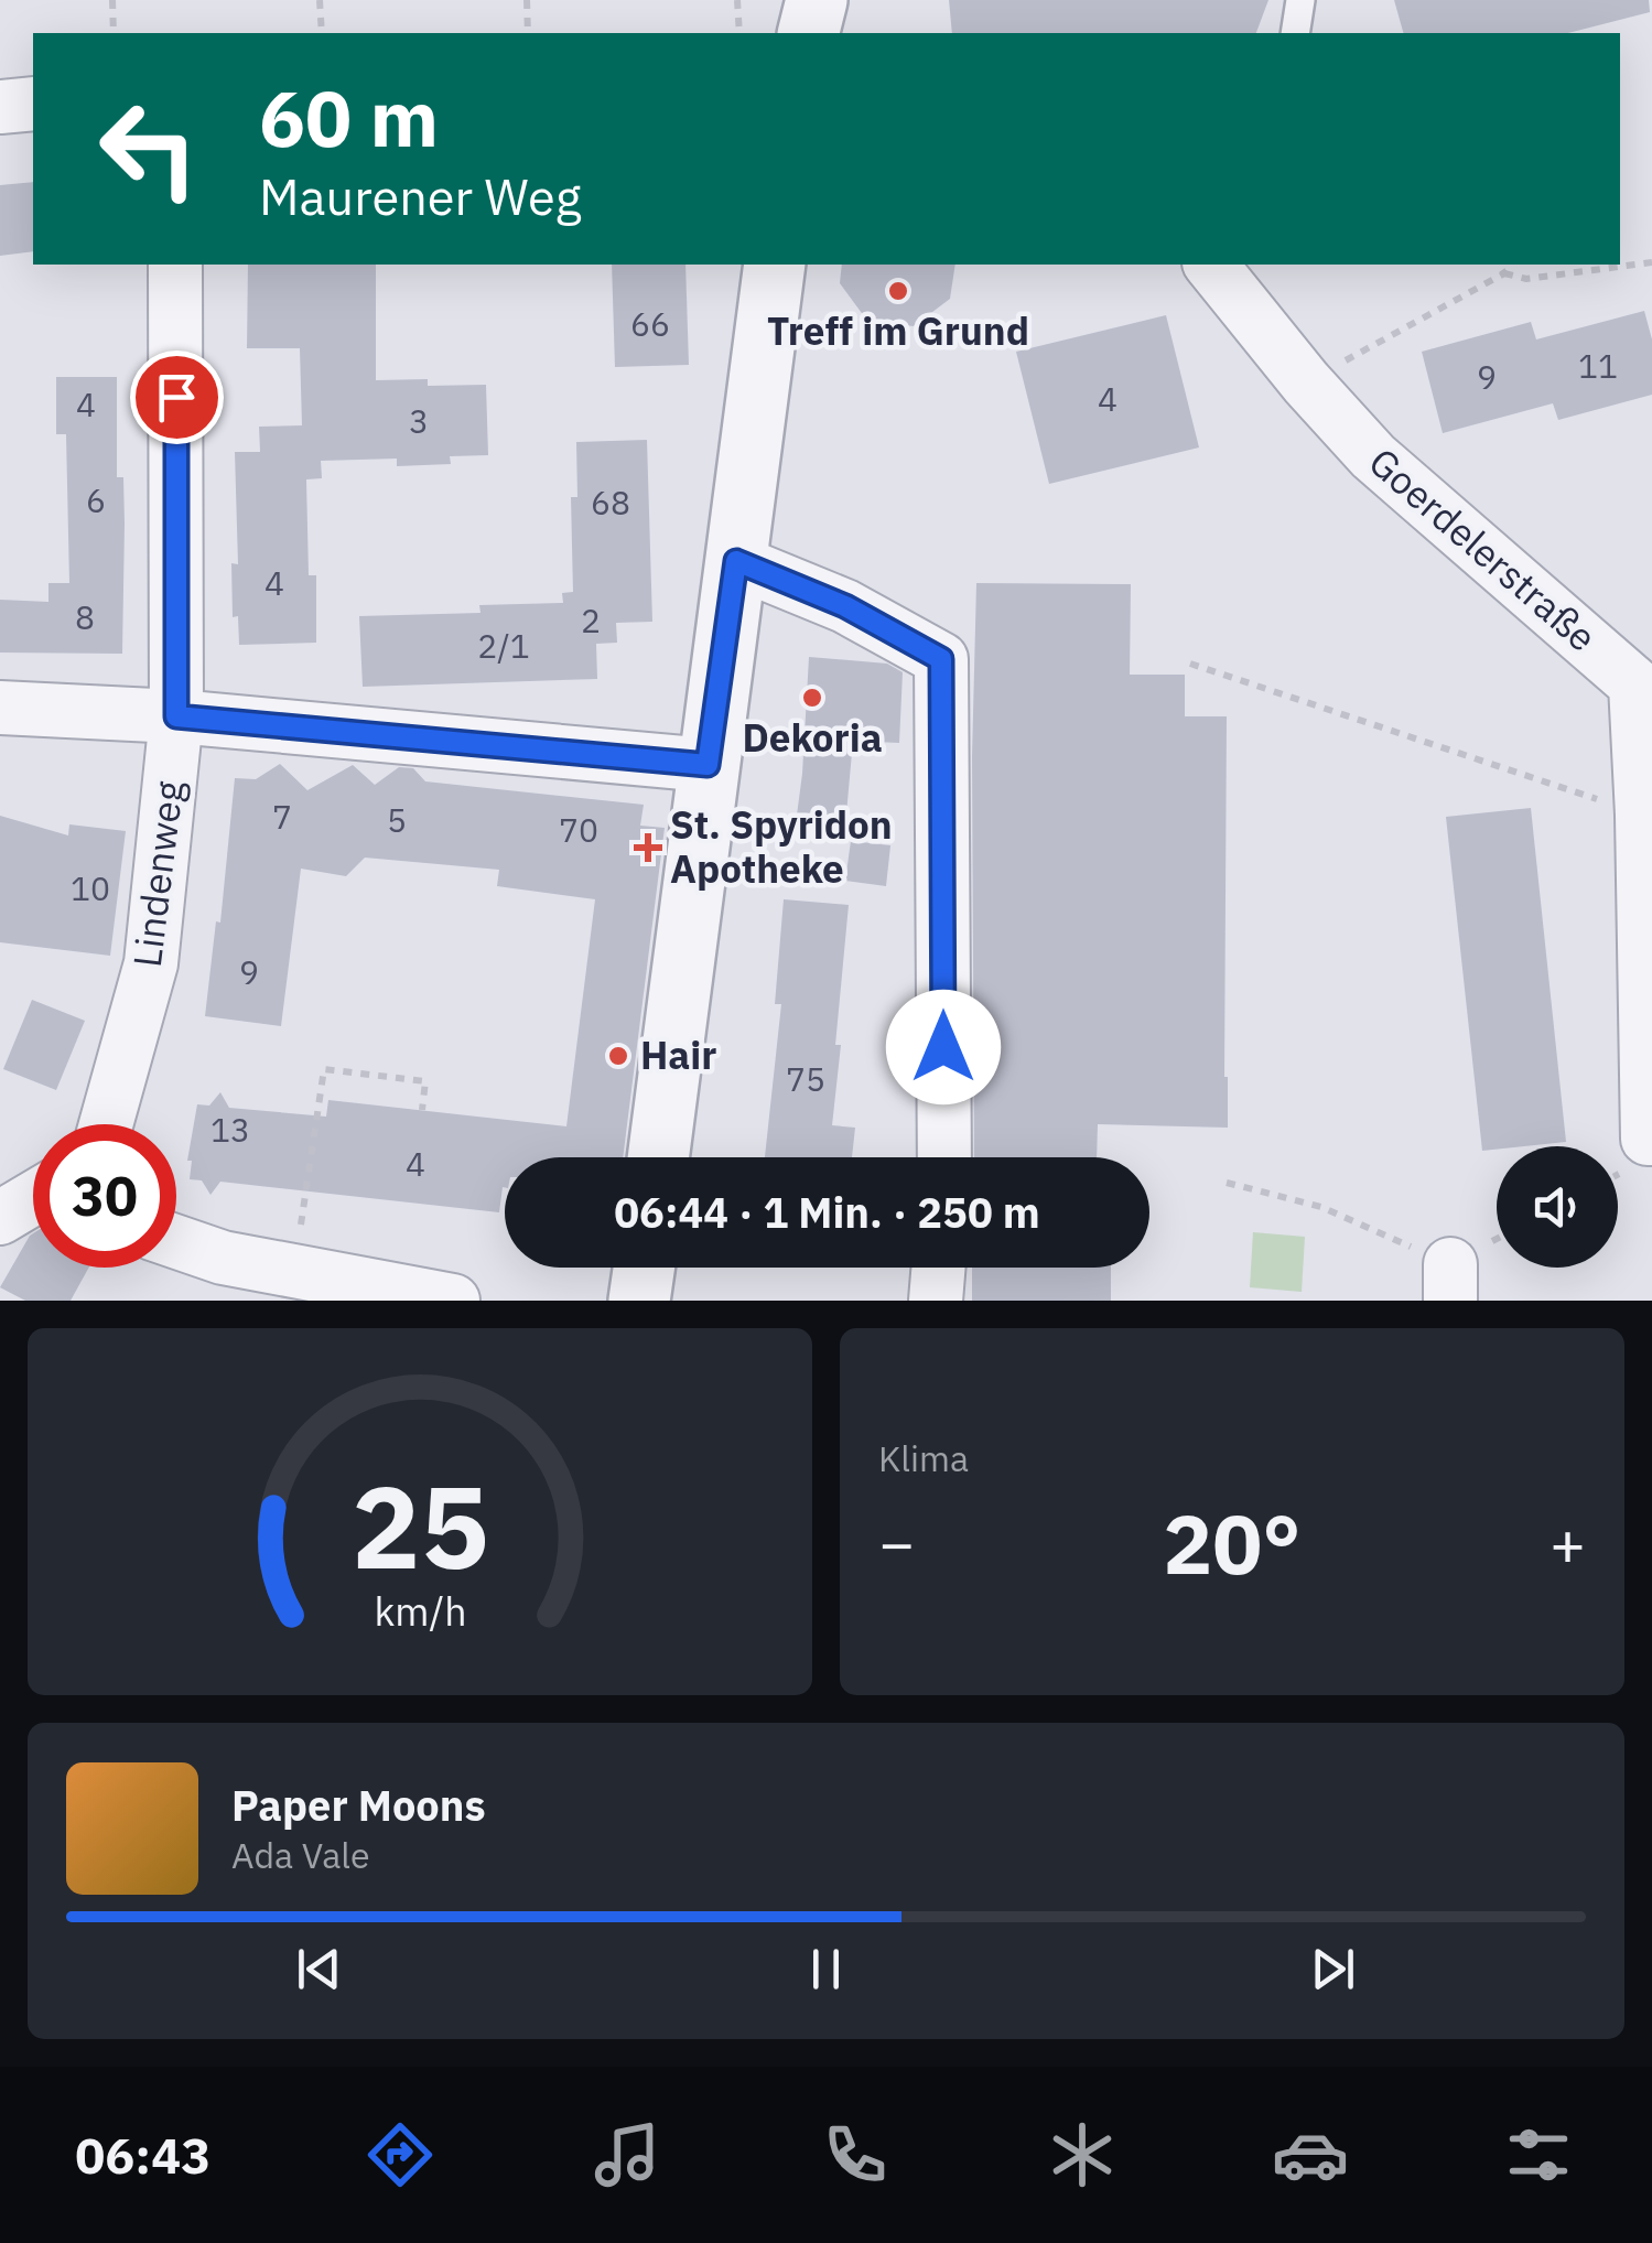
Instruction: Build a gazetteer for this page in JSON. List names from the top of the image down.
{
  "streets": {
    "street": ["Goerdelerstraße", "Lindenweg"]
  },
  "places": {
    "other": ["Treff im Grund", "Dekoria", "Hair"],
    "health": ["St. Spyridon Apotheke"]
  },
  "house_numbers": [
    "66",
    "11",
    "9",
    "4",
    "4",
    "3",
    "6",
    "68",
    "4",
    "8",
    "2",
    "2/1",
    "7",
    "5",
    "70",
    "10",
    "9",
    "75",
    "13",
    "4"
  ],
  "page": {
    "turn": ["60 m", "Maurener Weg"],
    "limit": "30",
    "trip": "06:44 · 1 Min. · 250 m",
    "tile": "Klima",
    "heat": ["−", "20°", "+"],
    "song": ["Paper Moons", "Ada Vale"],
    "tabs": "06:43",
    "gauge": ["25", "km/h"]
  }
}
